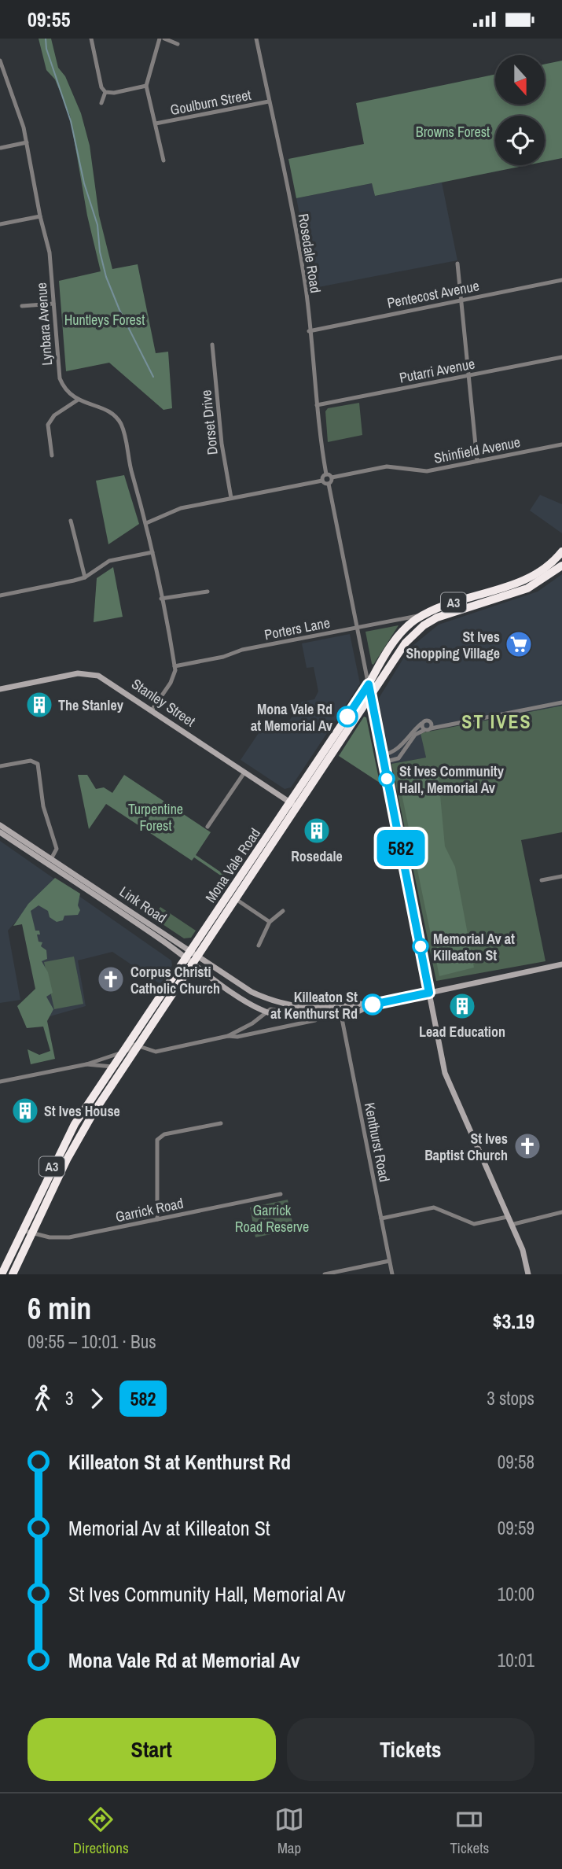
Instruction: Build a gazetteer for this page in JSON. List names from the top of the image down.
{
  "streets": {
    "highway": ["A3", "Mona Vale Road"],
    "main road": ["Stanley Street", "Link Road"],
    "street": [
      "Goulburn Street",
      "Rosedale Road",
      "Pentecost Avenue",
      "Lynbara Avenue",
      "Putarri Avenue",
      "Dorset Drive",
      "Shinfield Avenue",
      "Porters Lane",
      "Kenthurst Road",
      "Garrick Road"
    ]
  },
  "crossings": [
    ["Goulburn Street", "Rosedale Road"],
    ["Rosedale Road", "Pentecost Avenue"],
    ["Rosedale Road", "Putarri Avenue"],
    ["Porters Lane", "Mona Vale Road"],
    ["Stanley Street", "Mona Vale Road"],
    ["Mona Vale Road", "Link Road"],
    ["Mona Vale Road", "Garrick Road"],
    ["Link Road", "Kenthurst Road"]
  ],
  "districts": ["ST IVES"],
  "parks": [
    "Browns Forest",
    "Huntleys Forest",
    "Turpentine Forest",
    "Garrick Road Reserve"
  ],
  "places": {
    "supermarket": ["St Ives Shopping Village"],
    "building": [
      "The Stanley",
      "Rosedale",
      "Lead Education",
      "St Ives House"
    ],
    "other": [
      "Mona Vale Rd at Memorial Av",
      "St Ives Community Hall, Memorial Av",
      "Memorial Av at Killeaton St",
      "Killeaton St at Kenthurst Rd"
    ],
    "church": ["Corpus Christi Catholic Church", "St Ives Baptist Church"]
  },
  "lines": ["bus line 582"],
  "north": "bottom",
  "page": {
    "status": "09:55",
    "on_map": "582",
    "heading": ["6 min", "09:55 – 10:01 · Bus", "$3.19"],
    "legs": ["3", "582", "3 stops"],
    "list": [
      {
        "name": "Killeaton St at Kenthurst Rd",
        "value": "09:58"
      },
      {
        "name": "Memorial Av at Killeaton St",
        "value": "09:59"
      },
      {
        "name": "St Ives Community Hall, Memorial Av",
        "value": "10:00"
      },
      {
        "name": "Mona Vale Rd at Memorial Av",
        "value": "10:01"
      }
    ],
    "buttons": ["Start", "Tickets"],
    "tabs": ["Directions", "Map", "Tickets"]
  }
}
